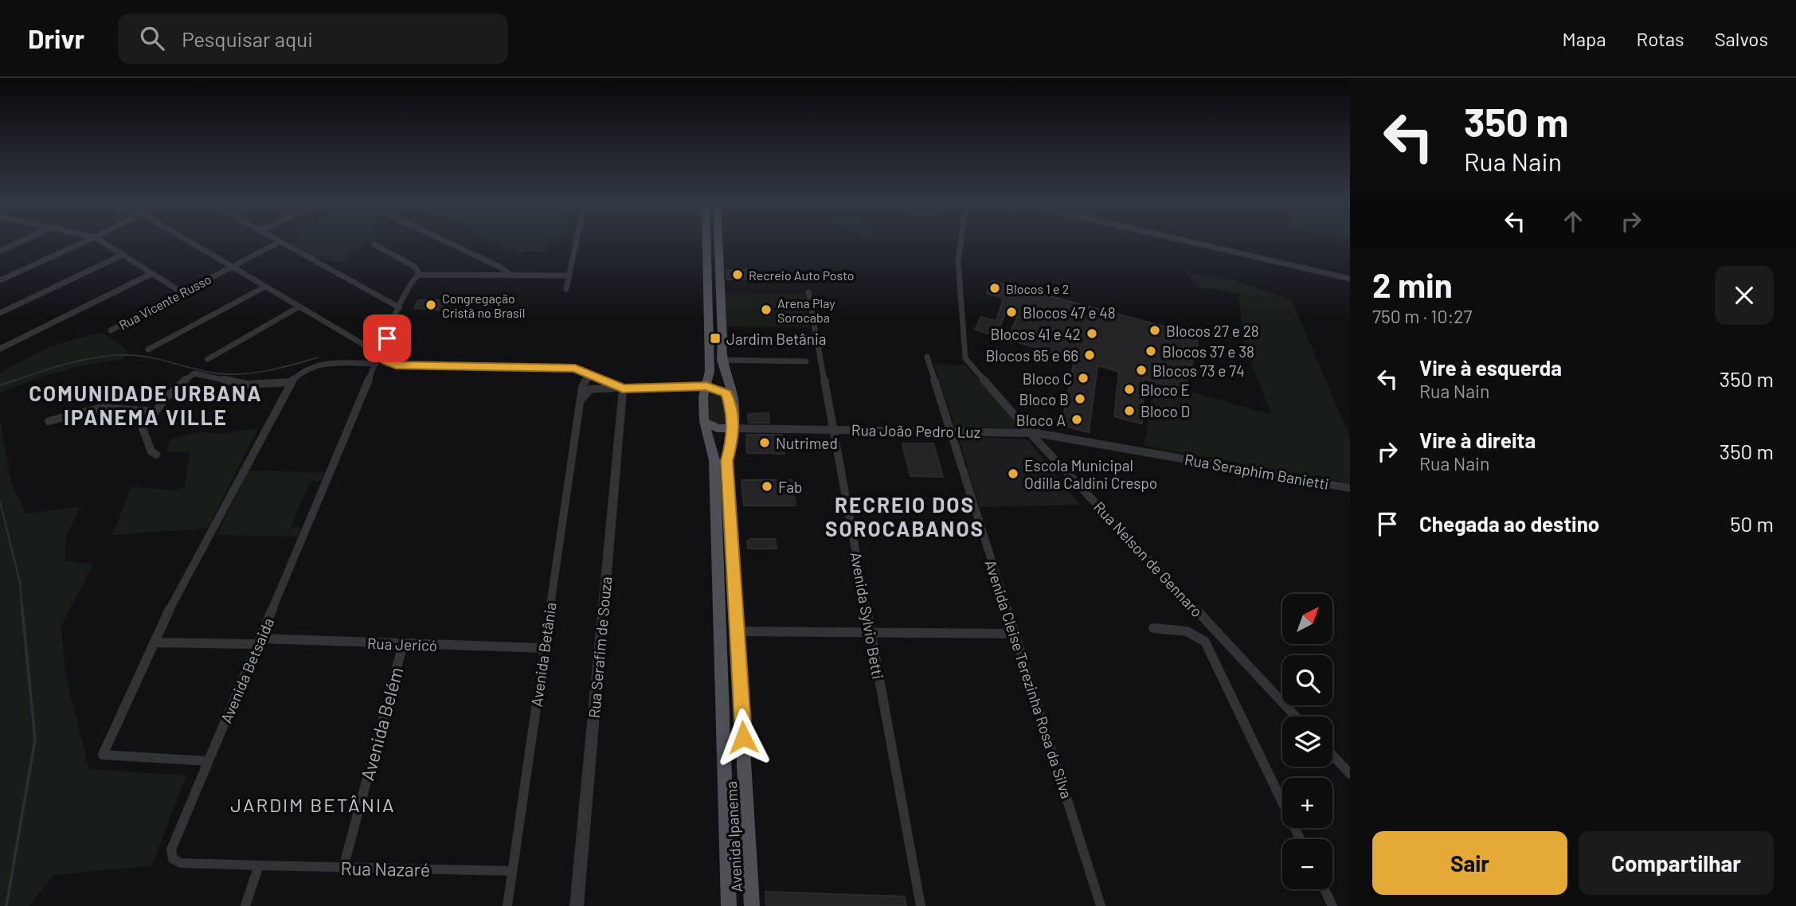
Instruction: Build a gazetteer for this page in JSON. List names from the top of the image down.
{
  "streets": {
    "main road": ["Avenida Ipanema"],
    "street": [
      "Rua Vicente Russo",
      "Rua João Pedro Luz",
      "Rua Seraphim Banietti",
      "Rua Nelson de Gennaro",
      "Avenida Sylvio Betti",
      "Rua Jericó",
      "Rua Serafim de Souza",
      "Avenida Betânia",
      "Avenida Betsaida",
      "Avenida Cleise Terezinha Rosa da Silva",
      "Avenida Belém",
      "Rua Nazaré"
    ]
  },
  "crossings": [
    ["Rua João Pedro Luz", "Rua Seraphim Banietti"],
    ["Rua João Pedro Luz", "Rua Nelson de Gennaro"],
    ["Rua João Pedro Luz", "Avenida Sylvio Betti"],
    ["Rua João Pedro Luz", "Avenida Cleise Terezinha Rosa da Silva"],
    ["Rua João Pedro Luz", "Avenida Ipanema"],
    ["Rua Seraphim Banietti", "Rua Nelson de Gennaro"],
    ["Rua Jericó", "Avenida Betânia"],
    ["Rua Jericó", "Avenida Betsaida"],
    ["Rua Jericó", "Avenida Belém"],
    ["Avenida Betânia", "Rua Nazaré"],
    ["Avenida Betsaida", "Rua Nazaré"],
    ["Avenida Belém", "Rua Nazaré"]
  ],
  "districts": ["COMUNIDADE URBANA IPANEMA VILLE", "RECREIO DOS SOROCABANOS", "JARDIM BETÂNIA"],
  "places": {
    "other": [
      "Recreio Auto Posto",
      "Blocos 1 e 2",
      "Congregação Cristã no Brasil",
      "Arena Play Sorocaba",
      "Blocos 47 e 48",
      "Blocos 27 e 28",
      "Blocos 41 e 42",
      "Blocos 37 e 38",
      "Blocos 65 e 66",
      "Blocos 73 e 74",
      "Bloco C",
      "Bloco E",
      "Bloco B",
      "Bloco D",
      "Bloco A",
      "Nutrimed",
      "Escola Municipal Odilla Caldini Crespo",
      "Fab"
    ],
    "transit": ["Jardim Betânia"]
  },
  "north": "top right",
  "page": {
    "header": "Drivr",
    "search": "Pesquisar aqui",
    "nav": ["Mapa", "Rotas", "Salvos"],
    "turn": ["350 m", "Rua Nain"],
    "heading": ["2 min", "750 m · 10:27"],
    "list": [
      {
        "name": "Vire à esquerda",
        "note": "Rua Nain",
        "value": "350 m"
      },
      {
        "name": "Vire à direita",
        "note": "Rua Nain",
        "value": "350 m"
      },
      {
        "name": "Chegada ao destino",
        "value": "50 m"
      }
    ],
    "map_buttons": ["+", "−"],
    "buttons": ["Sair", "Compartilhar"]
  }
}
